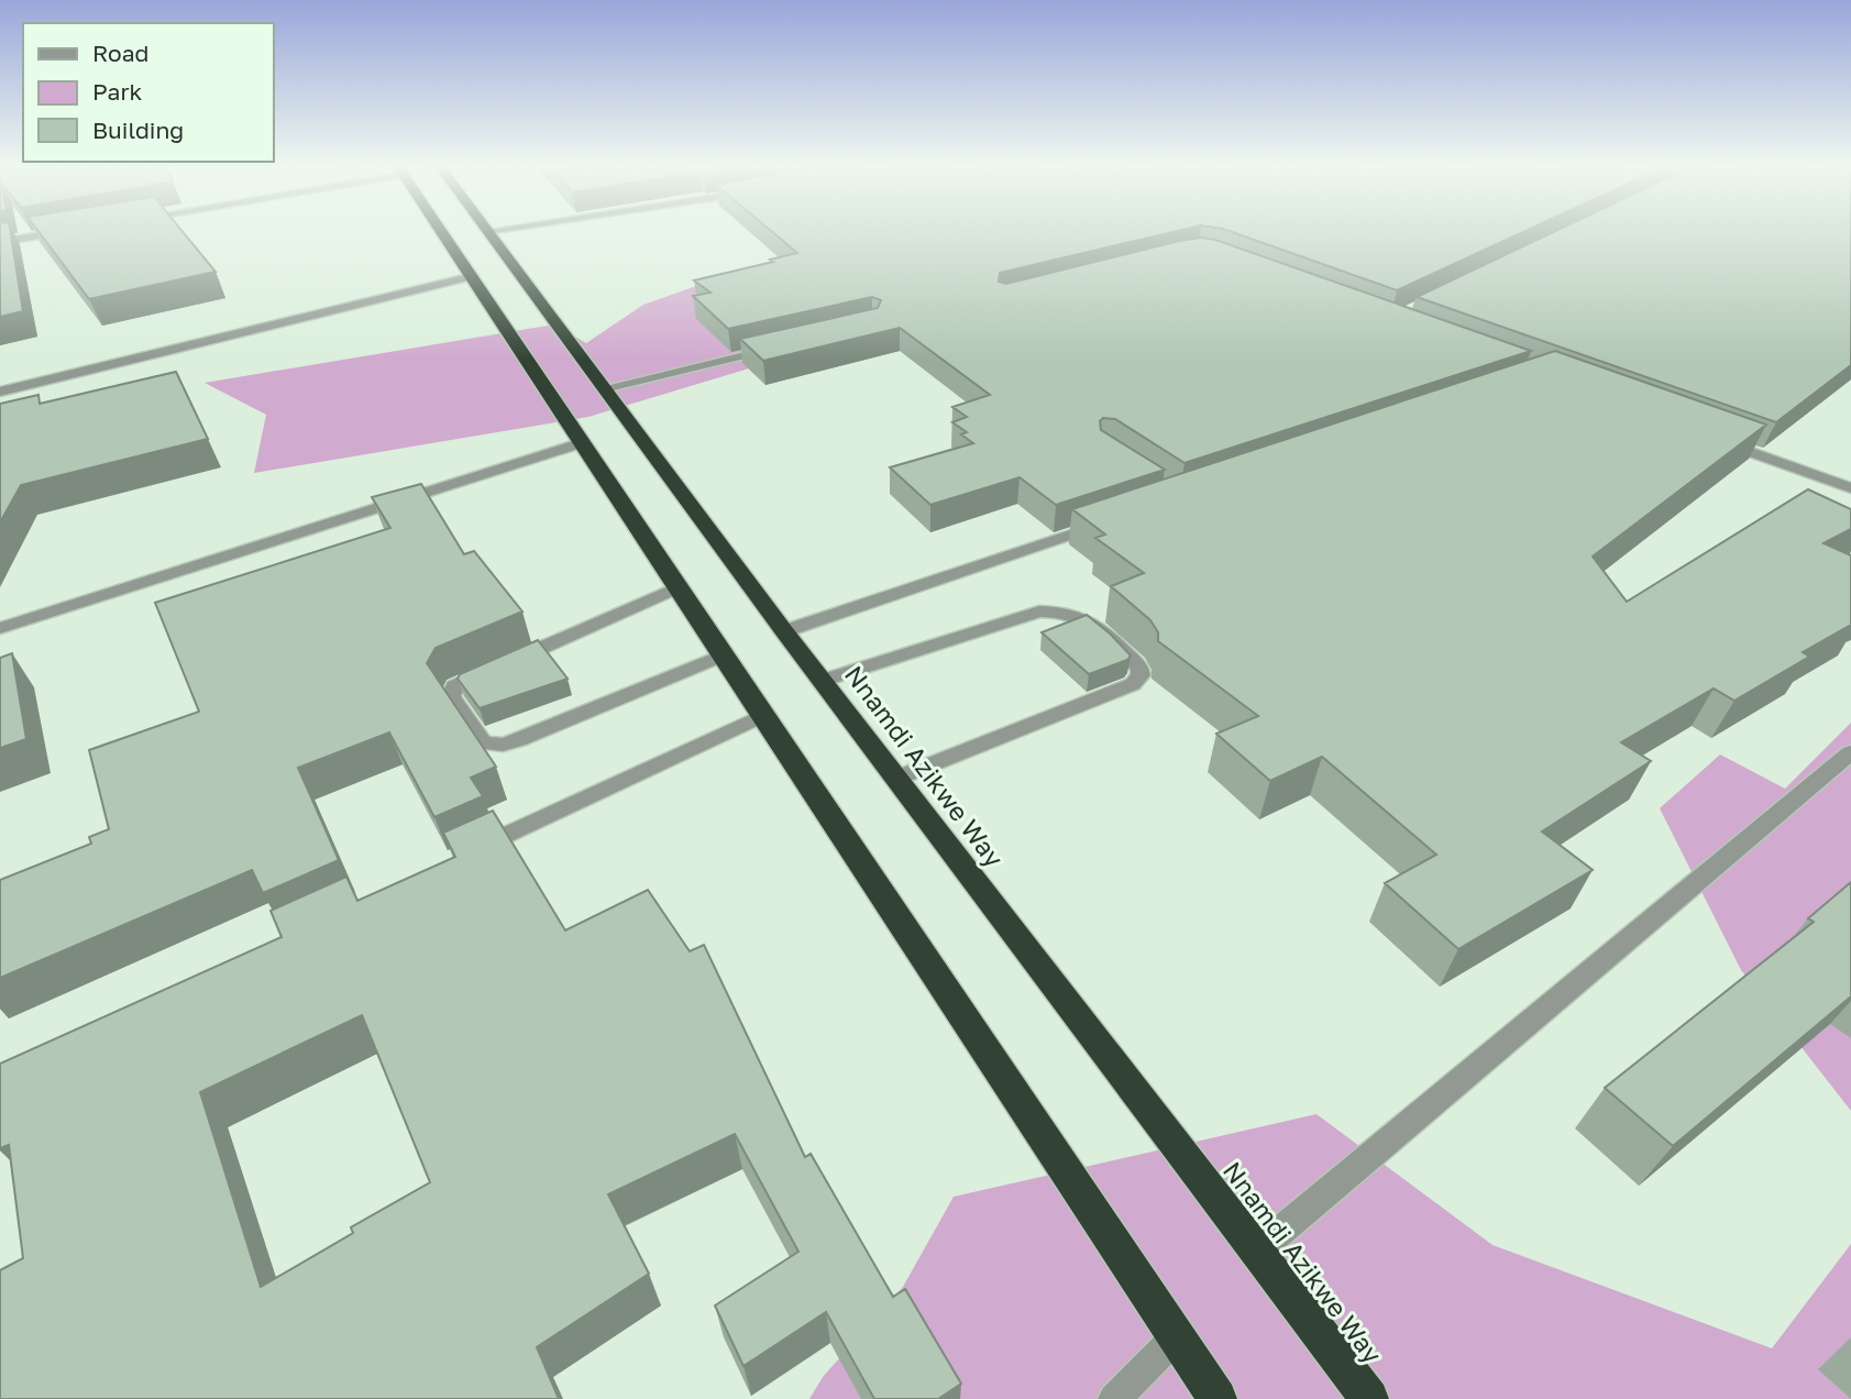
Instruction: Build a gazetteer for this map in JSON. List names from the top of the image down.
{
  "streets": {
    "highway": ["Nnamdi Azikwe Way"]
  },
  "legend": ["Road", "Park", "Building"]
}
